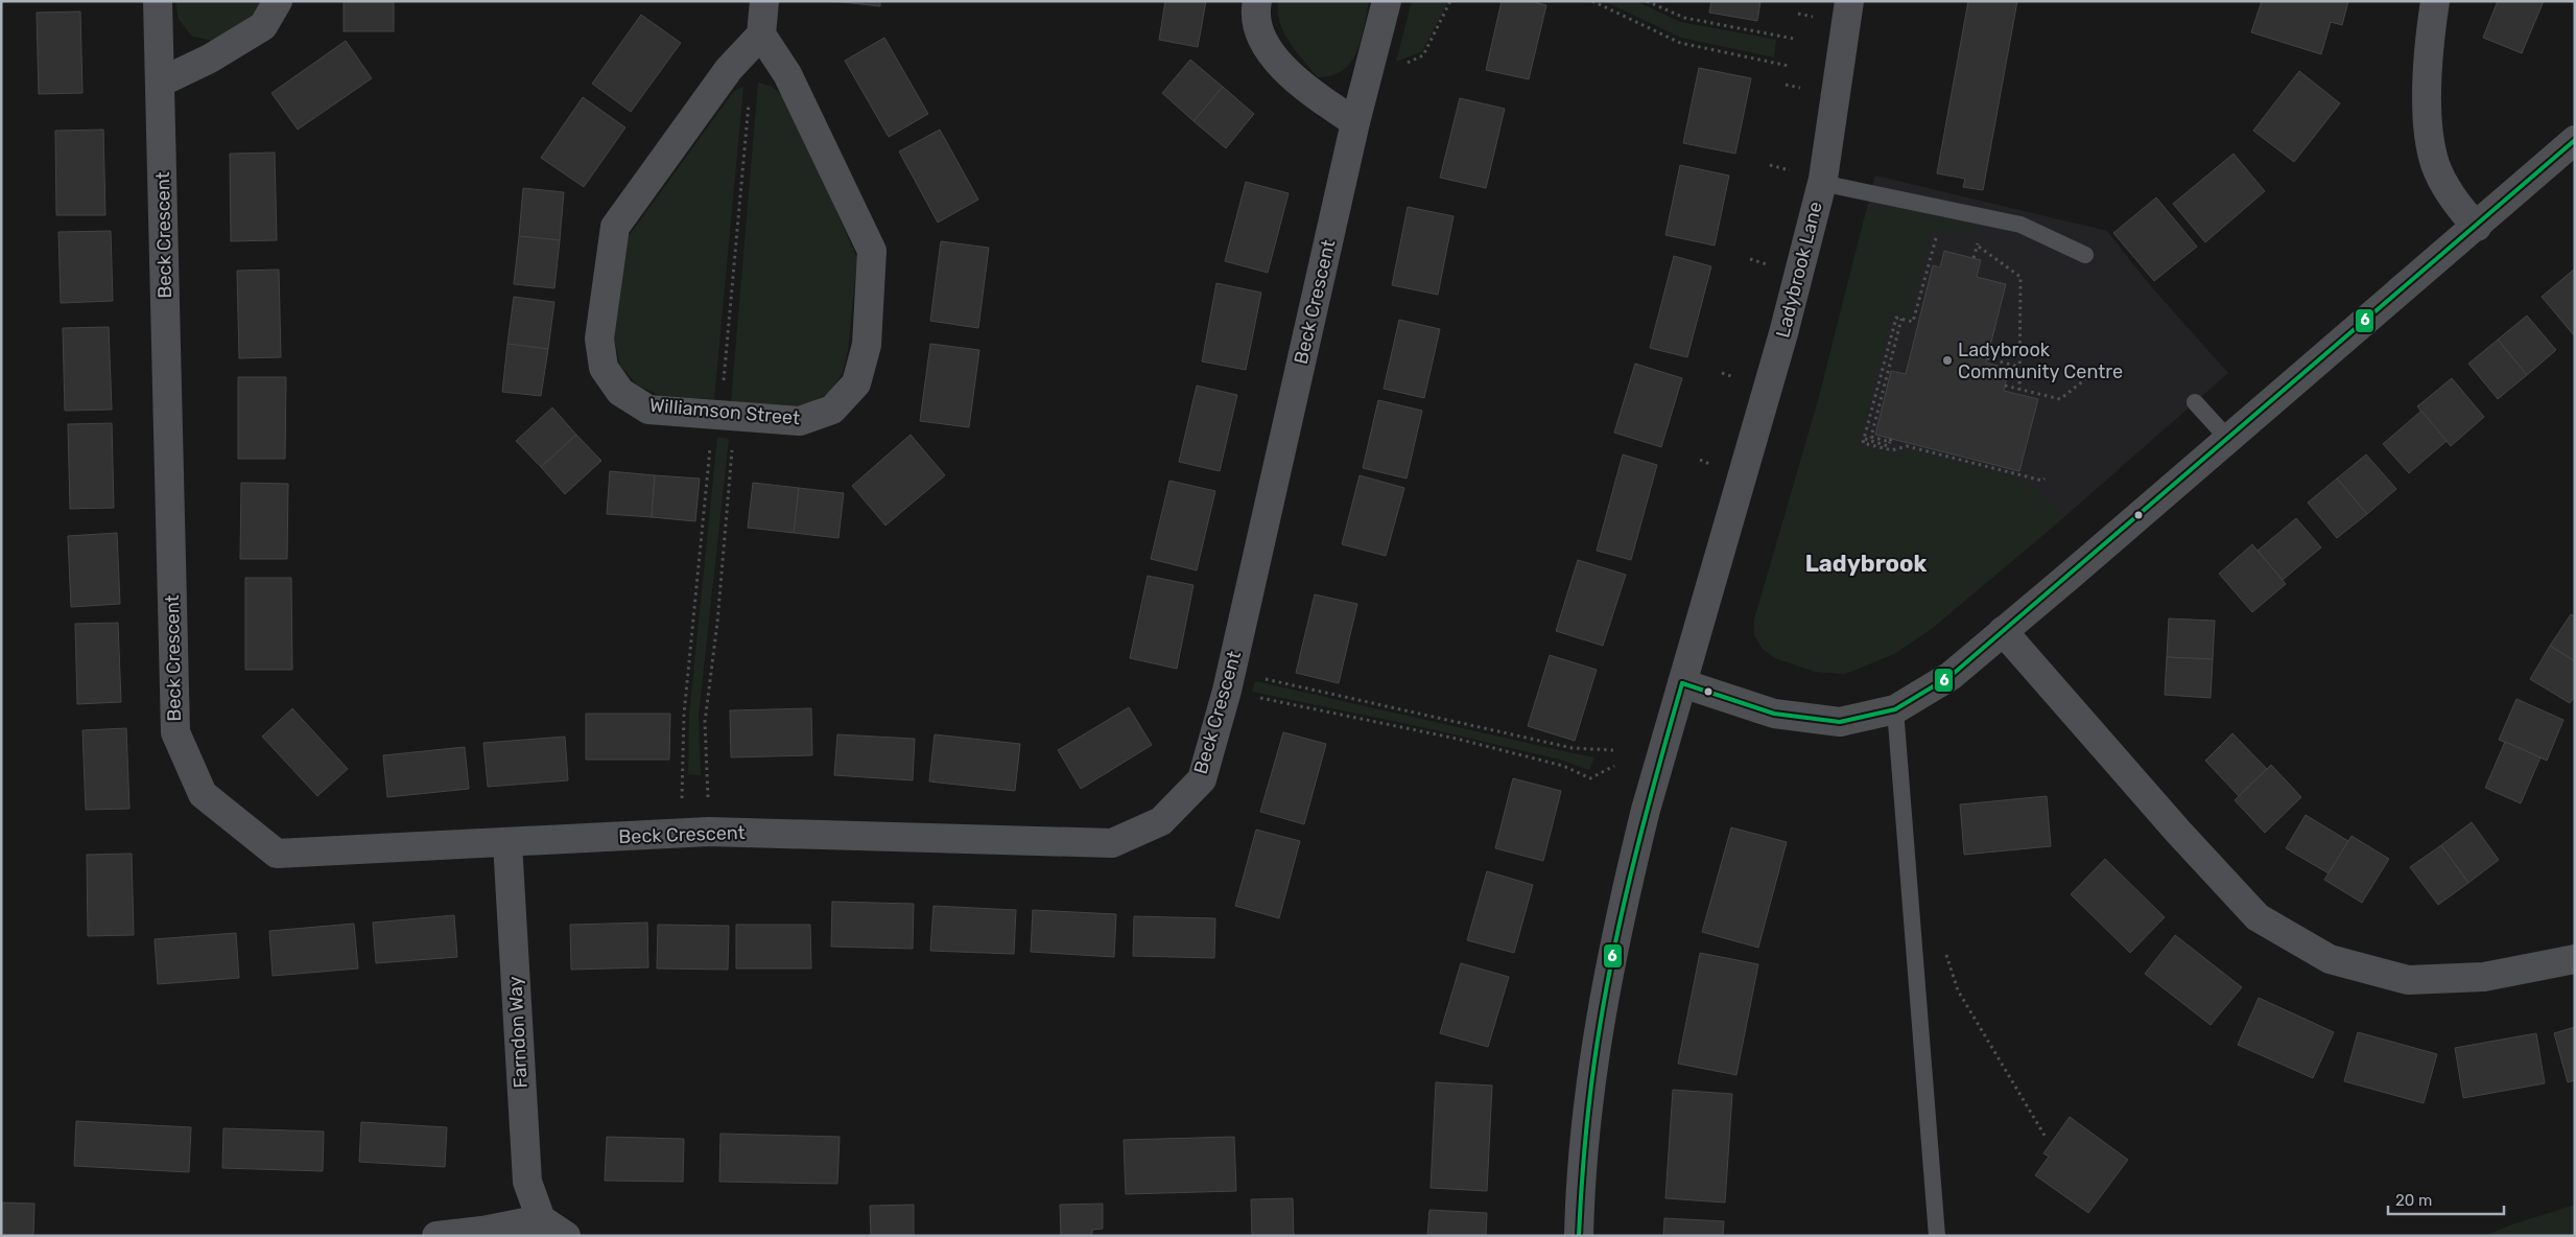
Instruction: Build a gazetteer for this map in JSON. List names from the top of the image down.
{
  "streets": {
    "street": [
      "Beck Crescent",
      "Ladybrook Lane",
      "Williamson Street",
      "Farndon Way"
    ]
  },
  "crossings": [
    ["Beck Crescent", "Farndon Way"]
  ],
  "districts": ["Ladybrook"],
  "places": ["Ladybrook Community Centre"],
  "lines": ["transit line 6"],
  "scale_bar": "20 m"
}
